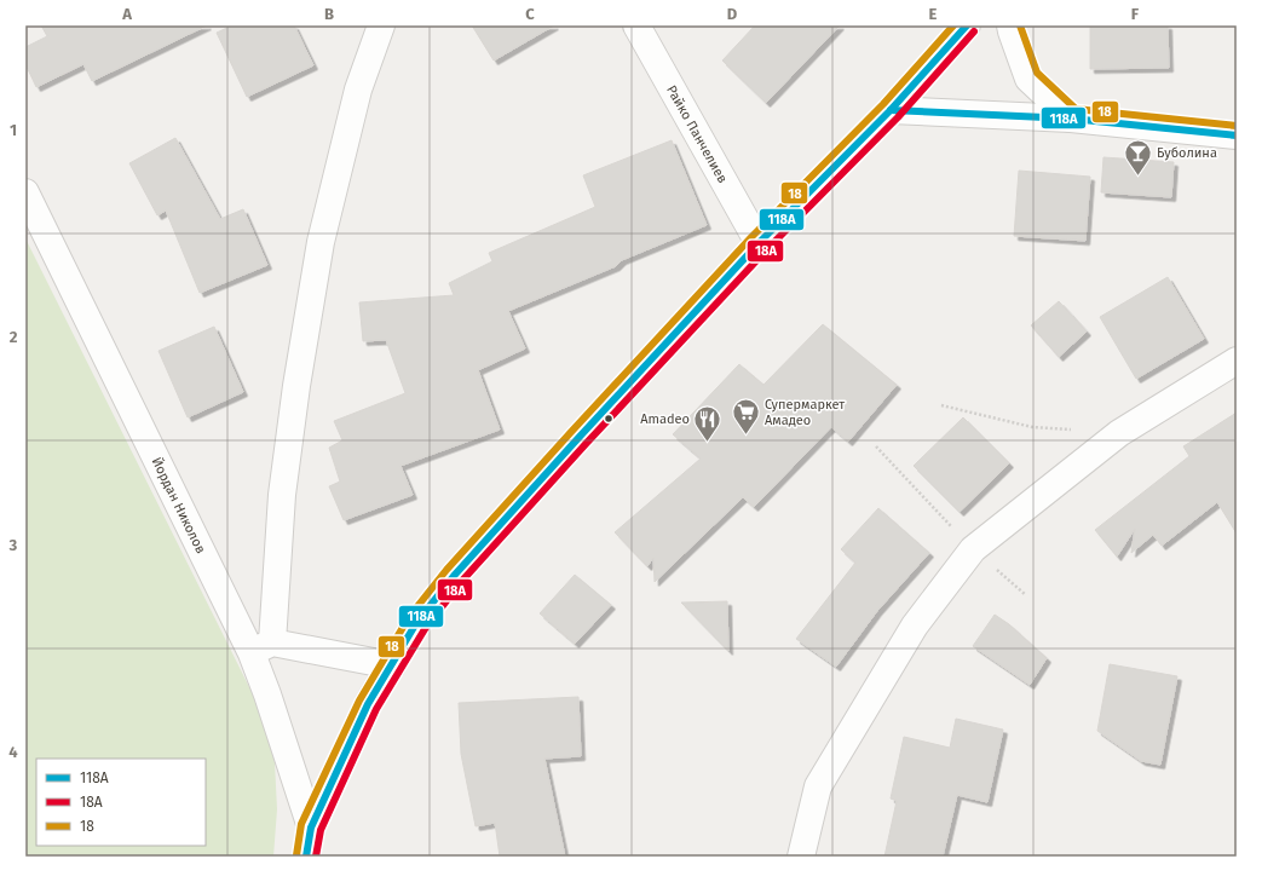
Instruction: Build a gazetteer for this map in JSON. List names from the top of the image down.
{
  "streets": {
    "street": ["Райко Панчелиев", "Йордан Николов"]
  },
  "places": {
    "bar": ["Буболина"],
    "supermarket": ["Супермаркет Амадео"],
    "restaurant": ["Amadeo"]
  },
  "lines": ["transit line 118А", "transit line 18", "transit line 18А"],
  "legend": ["118А", "18А", "18"],
  "grid": {
    "columns": [
      "A",
      "B",
      "C",
      "D",
      "E",
      "F"
    ],
    "rows": [
      "1",
      "2",
      "3",
      "4"
    ]
  }
}
